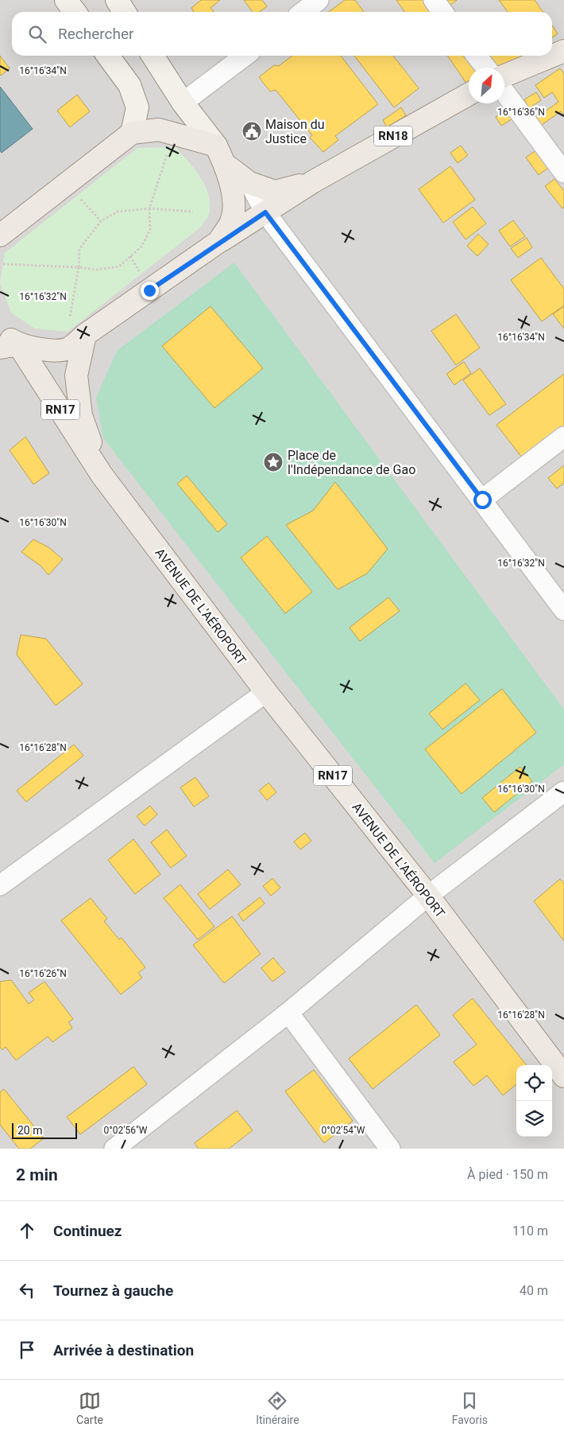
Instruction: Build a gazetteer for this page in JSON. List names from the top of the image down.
{
  "streets": {
    "main road": ["RN18", "RN17", "AVENUE DE L'AÉROPORT"]
  },
  "crossings": [
    ["RN17", "AVENUE DE L'AÉROPORT"]
  ],
  "places": {
    "public building": ["Maison du Justice"],
    "place": ["Place de l'Indépendance de Gao"]
  },
  "scale_bar": "20 m",
  "north": "top right",
  "page": {
    "search": "Rechercher",
    "scale": "20 m",
    "heading": ["2 min", "À pied · 150 m"],
    "list": [
      ["Continuez", "110 m"],
      ["Tournez à gauche", "40 m"],
      "Arrivée à destination"
    ],
    "nav": ["Carte", "Itinéraire", "Favoris"]
  },
  "coordinates": [
    "16°16'34\"N",
    "16°16'36\"N",
    "16°16'32\"N",
    "16°16'30\"N",
    "16°16'28\"N",
    "16°16'26\"N",
    "0°02'56\"W",
    "0°02'54\"W"
  ]
}
